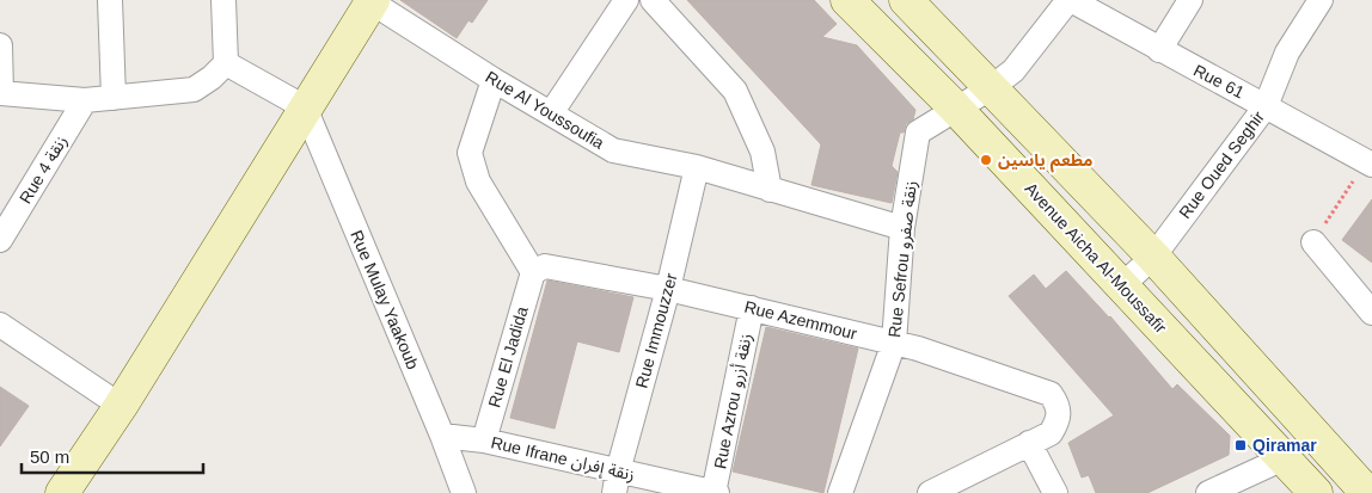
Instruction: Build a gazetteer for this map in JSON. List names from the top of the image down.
{
  "streets": {
    "main road": ["Avenue Aicha Al-Moussafir"],
    "street": [
      "Rue 61",
      "Rue Al Youssoufia",
      "Rue Oued Seghir",
      "Rue 4 زنقة",
      "Rue Sefrou زنقة صفرو",
      "Rue Mulay Yaakoub",
      "Rue Azemmour",
      "Rue Immouzzer",
      "Rue El Jadida",
      "Rue Azrou زنقة أزرو",
      "Rue Ifrane زنقة إفران"
    ]
  },
  "crossings": [
    ["Rue 61", "Rue Oued Seghir"],
    ["Rue 61", "Rue Sefrou زنقة صفرو"],
    ["Rue Al Youssoufia", "Rue Sefrou زنقة صفرو"],
    ["Rue Al Youssoufia", "Rue Immouzzer"],
    ["Rue Oued Seghir", "Avenue Aicha Al-Moussafir"],
    ["Avenue Aicha Al-Moussafir", "Rue Sefrou زنقة صفرو"],
    ["Rue Sefrou زنقة صفرو", "Rue Azemmour"],
    ["Rue Mulay Yaakoub", "Rue Ifrane زنقة إفران"],
    ["Rue Azemmour", "Rue Immouzzer"],
    ["Rue Azemmour", "Rue El Jadida"],
    ["Rue Azemmour", "Rue Azrou زنقة أزرو"],
    ["Rue Immouzzer", "Rue Ifrane زنقة إفران"],
    ["Rue El Jadida", "Rue Ifrane زنقة إفران"],
    ["Rue Azrou زنقة أزرو", "Rue Ifrane زنقة إفران"]
  ],
  "places": {
    "other": ["مطعم ياسين"],
    "transit": ["Qiramar"]
  },
  "scale_bar": "50 m"
}
